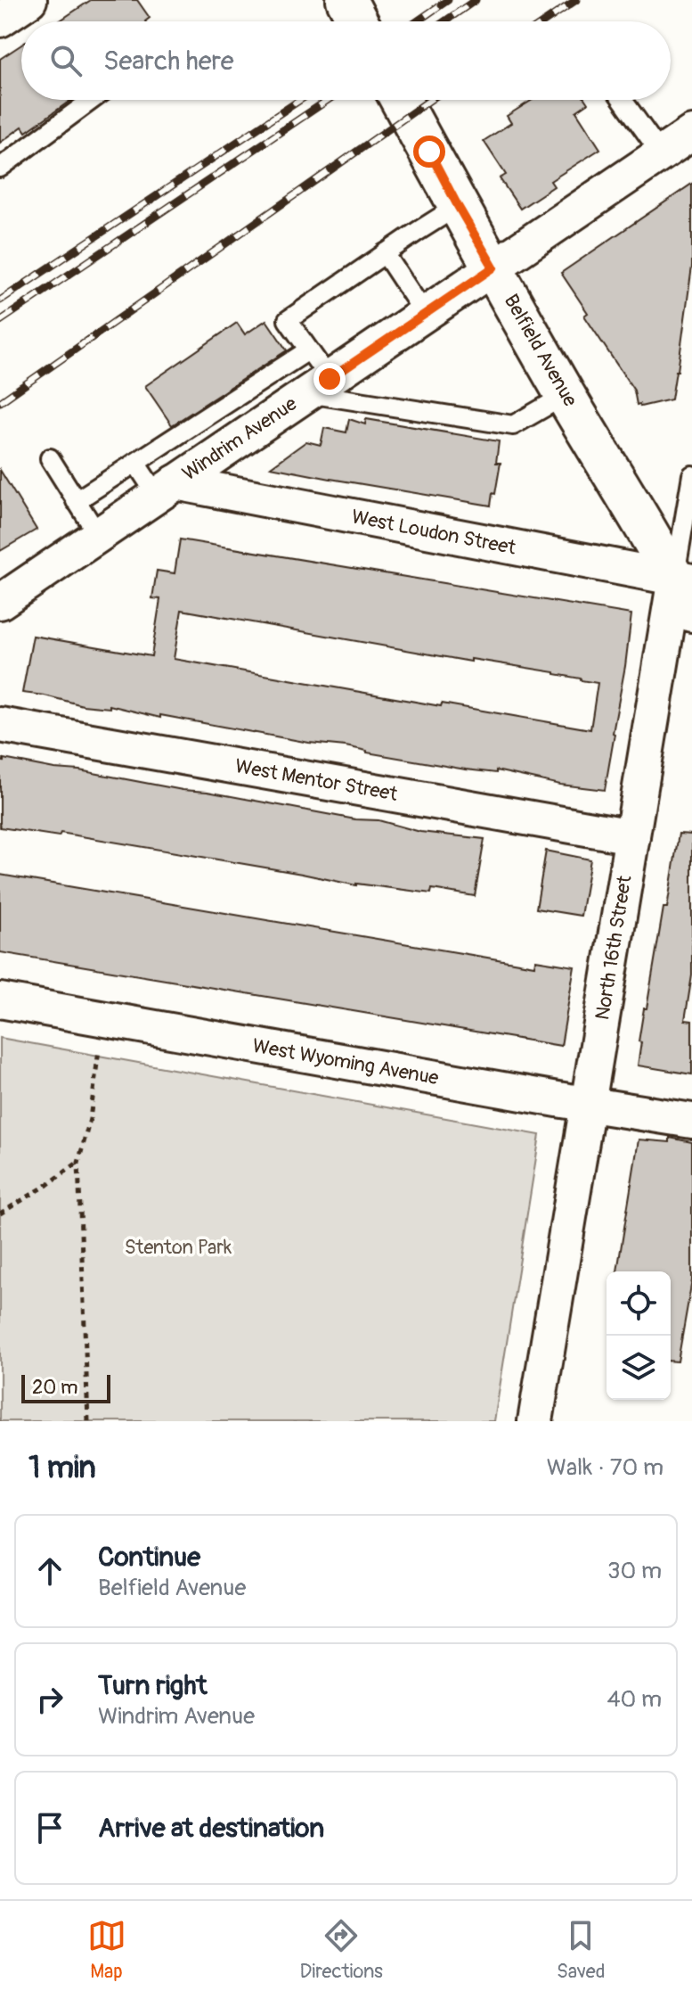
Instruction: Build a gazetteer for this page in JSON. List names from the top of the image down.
{
  "streets": {
    "main road": ["Belfield Avenue"],
    "street": [
      "Windrim Avenue",
      "West Loudon Street",
      "West Mentor Street",
      "North 16th Street",
      "West Wyoming Avenue"
    ]
  },
  "crossings": [
    ["Belfield Avenue", "Windrim Avenue"],
    ["Belfield Avenue", "West Loudon Street"],
    ["Belfield Avenue", "North 16th Street"],
    ["Windrim Avenue", "West Loudon Street"],
    ["West Loudon Street", "North 16th Street"],
    ["West Mentor Street", "North 16th Street"],
    ["North 16th Street", "West Wyoming Avenue"]
  ],
  "parks": ["Stenton Park"],
  "scale_bar": "20 m",
  "page": {
    "search": "Search here",
    "scale": "20 m",
    "heading": ["1 min", "Walk · 70 m"],
    "list": [
      ["Continue", "Belfield Avenue", "30 m"],
      ["Turn right", "Windrim Avenue", "40 m"],
      "Arrive at destination"
    ],
    "nav": ["Map", "Directions", "Saved"]
  }
}
